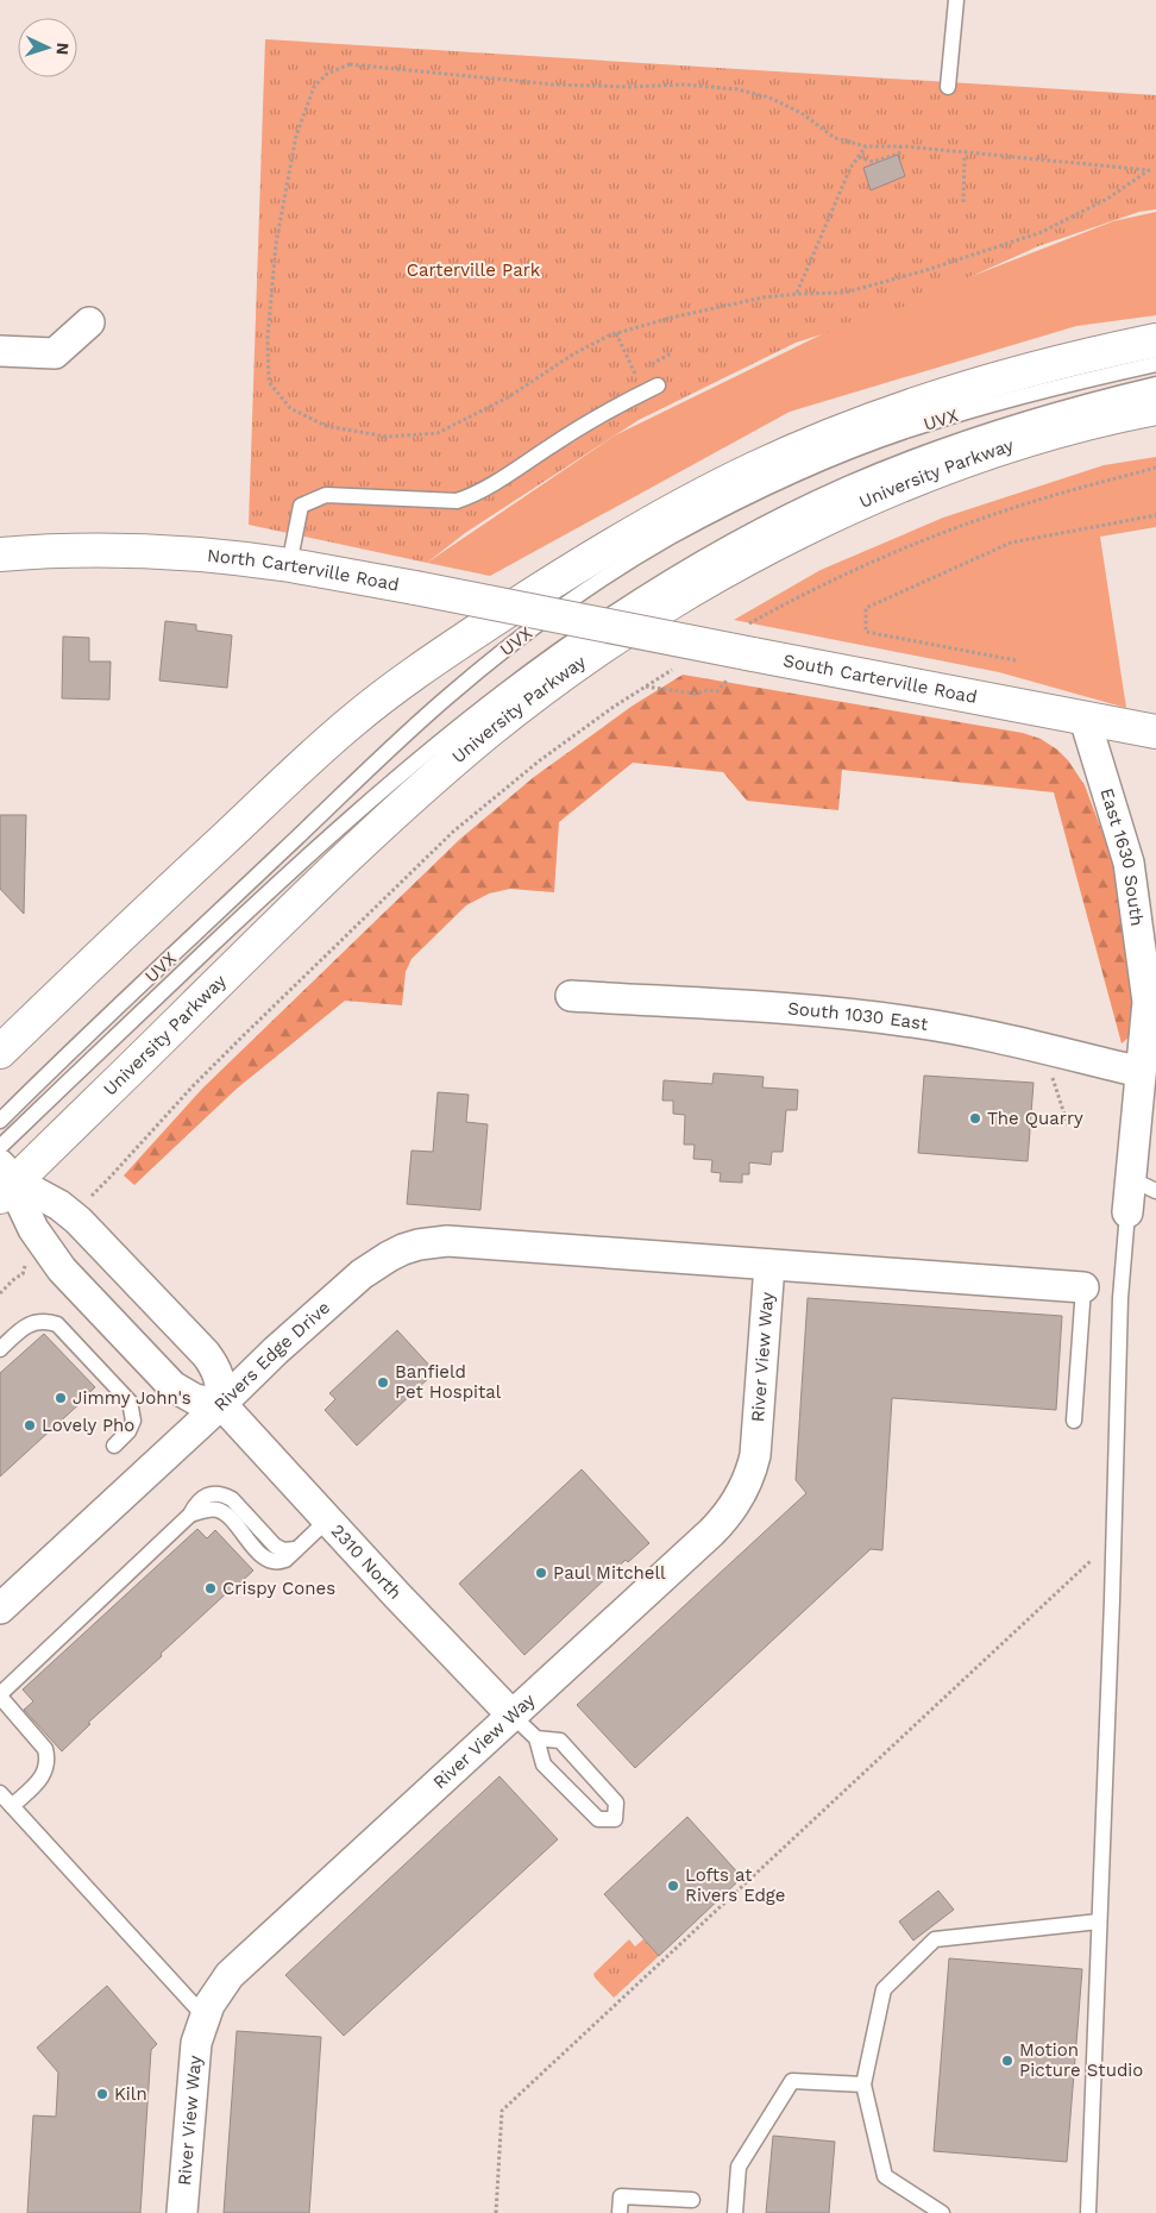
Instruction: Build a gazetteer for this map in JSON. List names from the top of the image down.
{
  "streets": {
    "main road": ["University Parkway", "North Carterville Road", "South Carterville Road"],
    "street": [
      "East 1630 South",
      "South 1030 East",
      "Rivers Edge Drive",
      "River View Way",
      "2310 North"
    ],
    "lane": ["UVX"]
  },
  "crossings": [
    ["North Carterville Road", "South Carterville Road"],
    ["South Carterville Road", "East 1630 South"],
    ["East 1630 South", "South 1030 East"],
    ["Rivers Edge Drive", "River View Way"],
    ["Rivers Edge Drive", "2310 North"],
    ["River View Way", "2310 North"]
  ],
  "parks": ["Carterville Park"],
  "places": [
    "The Quarry",
    "Banfield Pet Hospital",
    "Jimmy John's",
    "Lovely Pho",
    "Paul Mitchell",
    "Crispy Cones",
    "Lofts at Rivers Edge",
    "Motion Picture Studio",
    "Kiln"
  ],
  "north": "right"
}
